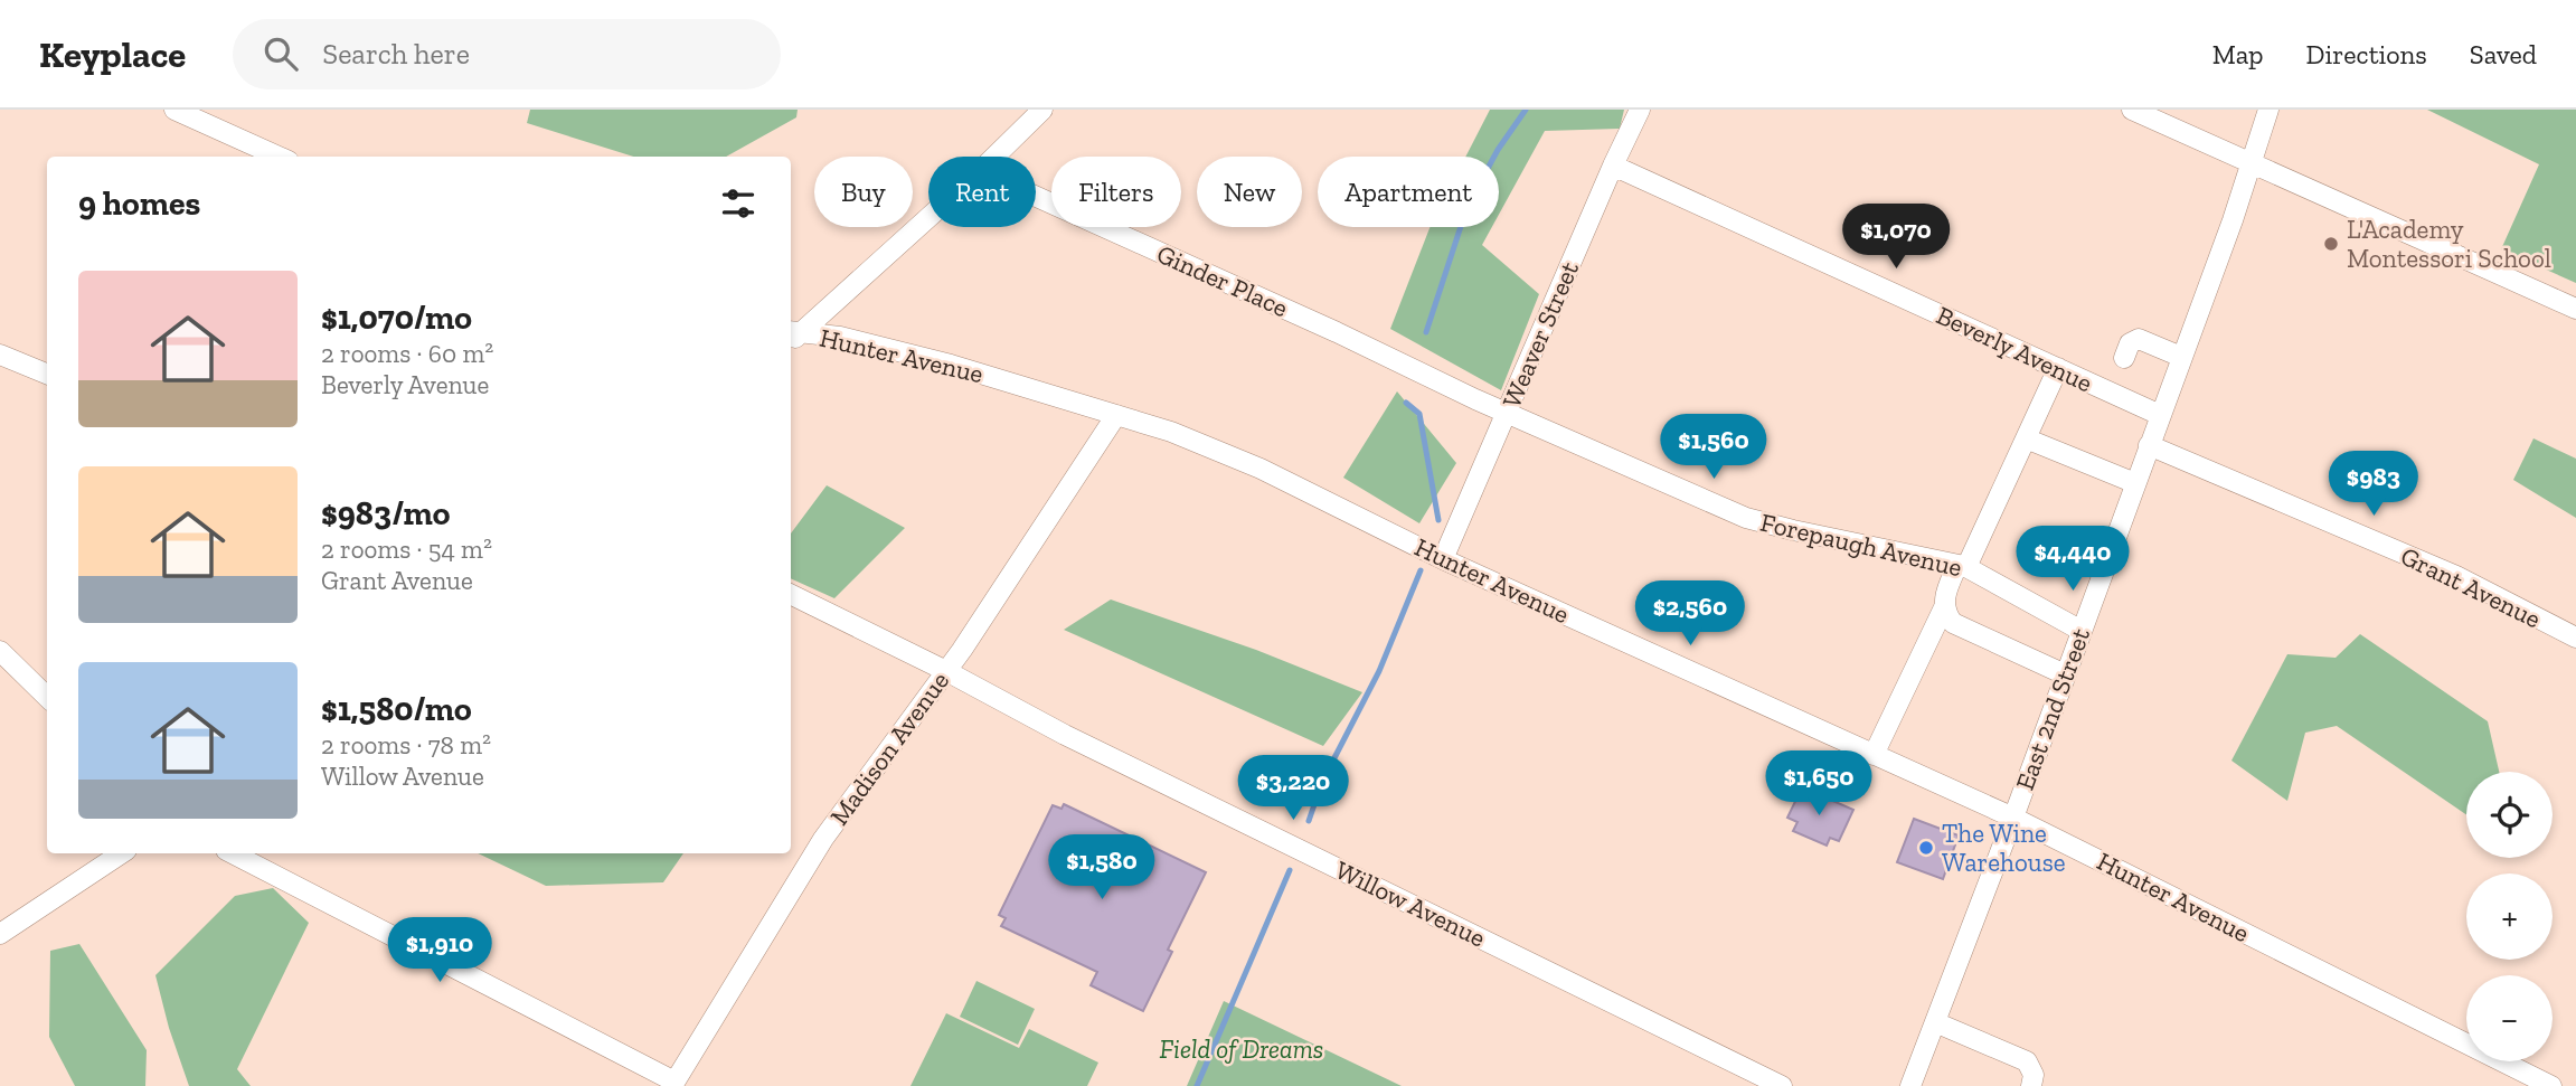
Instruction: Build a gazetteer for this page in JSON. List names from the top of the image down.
{
  "streets": {
    "street": [
      "Ginder Place",
      "Weaver Street",
      "Beverly Avenue",
      "Hunter Avenue",
      "Forepaugh Avenue",
      "Grant Avenue",
      "East 2nd Street",
      "Madison Avenue",
      "Willow Avenue"
    ]
  },
  "crossings": [
    ["Ginder Place", "Forepaugh Avenue"],
    ["Weaver Street", "Beverly Avenue"],
    ["Weaver Street", "Hunter Avenue"],
    ["Weaver Street", "Forepaugh Avenue"],
    ["Beverly Avenue", "East 2nd Street"],
    ["Hunter Avenue", "East 2nd Street"],
    ["Hunter Avenue", "Madison Avenue"],
    ["Forepaugh Avenue", "East 2nd Street"],
    ["Grant Avenue", "East 2nd Street"],
    ["Madison Avenue", "Willow Avenue"]
  ],
  "parks": ["Field of Dreams"],
  "places": ["L'Academy Montessori School", "The Wine Warehouse"],
  "page": {
    "header": "Keyplace",
    "search": "Search here",
    "nav": ["Map", "Directions", "Saved"],
    "chip": [
      "Buy",
      "Rent",
      "Filters",
      "New",
      "Apartment"
    ],
    "heading": "9 homes",
    "price": [
      "$1,070",
      "$1,560",
      "$983",
      "$4,440",
      "$2,560",
      "$1,650",
      "$3,220",
      "$1,580",
      "$1,910"
    ],
    "list": [
      {
        "name": "$1,070/mo",
        "note": "2 rooms · 60 m² · Beverly Avenue"
      },
      {
        "name": "$983/mo",
        "note": "2 rooms · 54 m² · Grant Avenue"
      },
      {
        "name": "$1,580/mo",
        "note": "2 rooms · 78 m² · Willow Avenue"
      }
    ],
    "map_buttons": ["+", "−"]
  }
}
